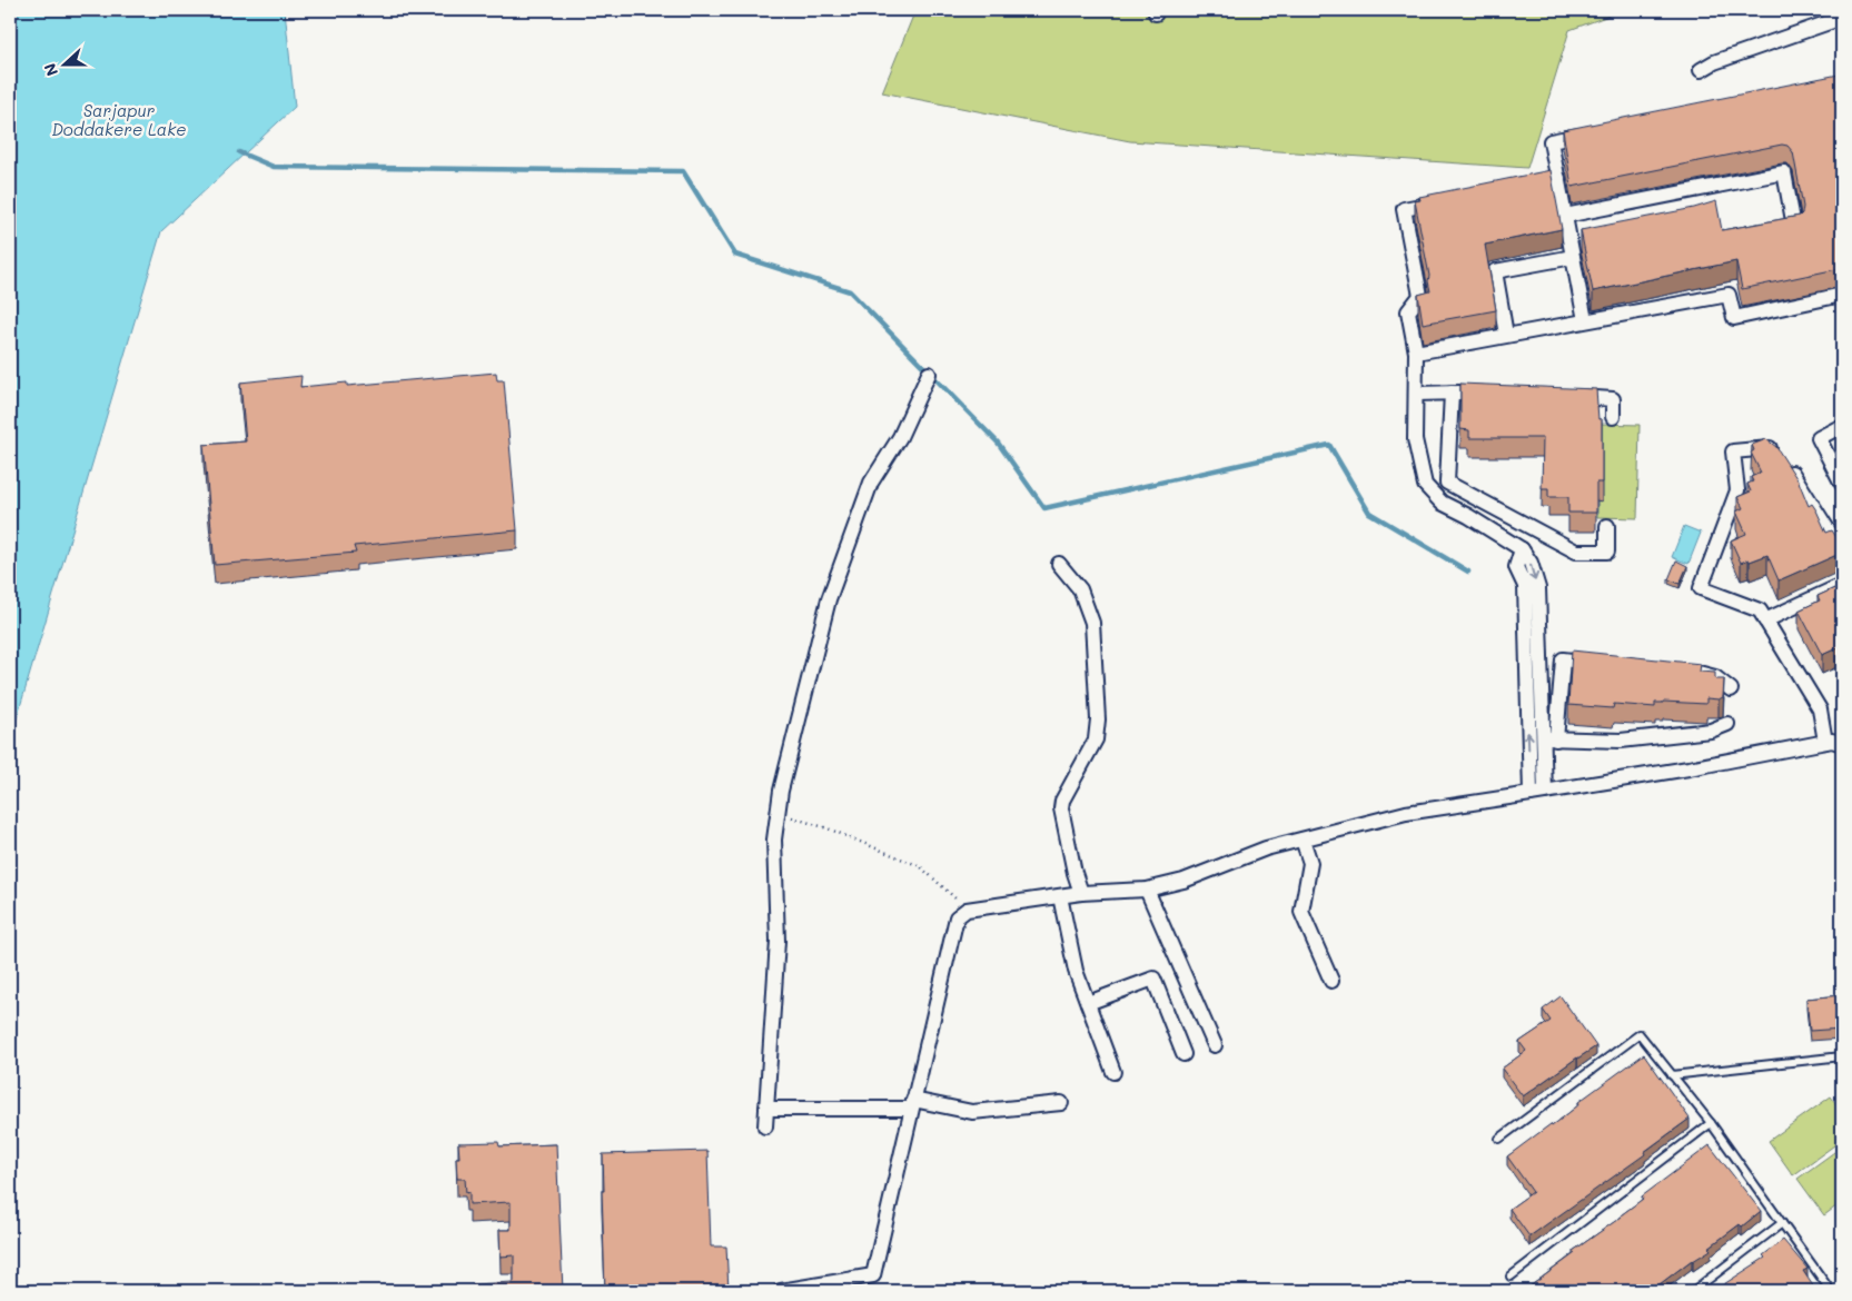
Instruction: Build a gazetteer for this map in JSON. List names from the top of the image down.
{
  "water": ["Sarjapur Doddakere Lake"],
  "north": "left"
}
